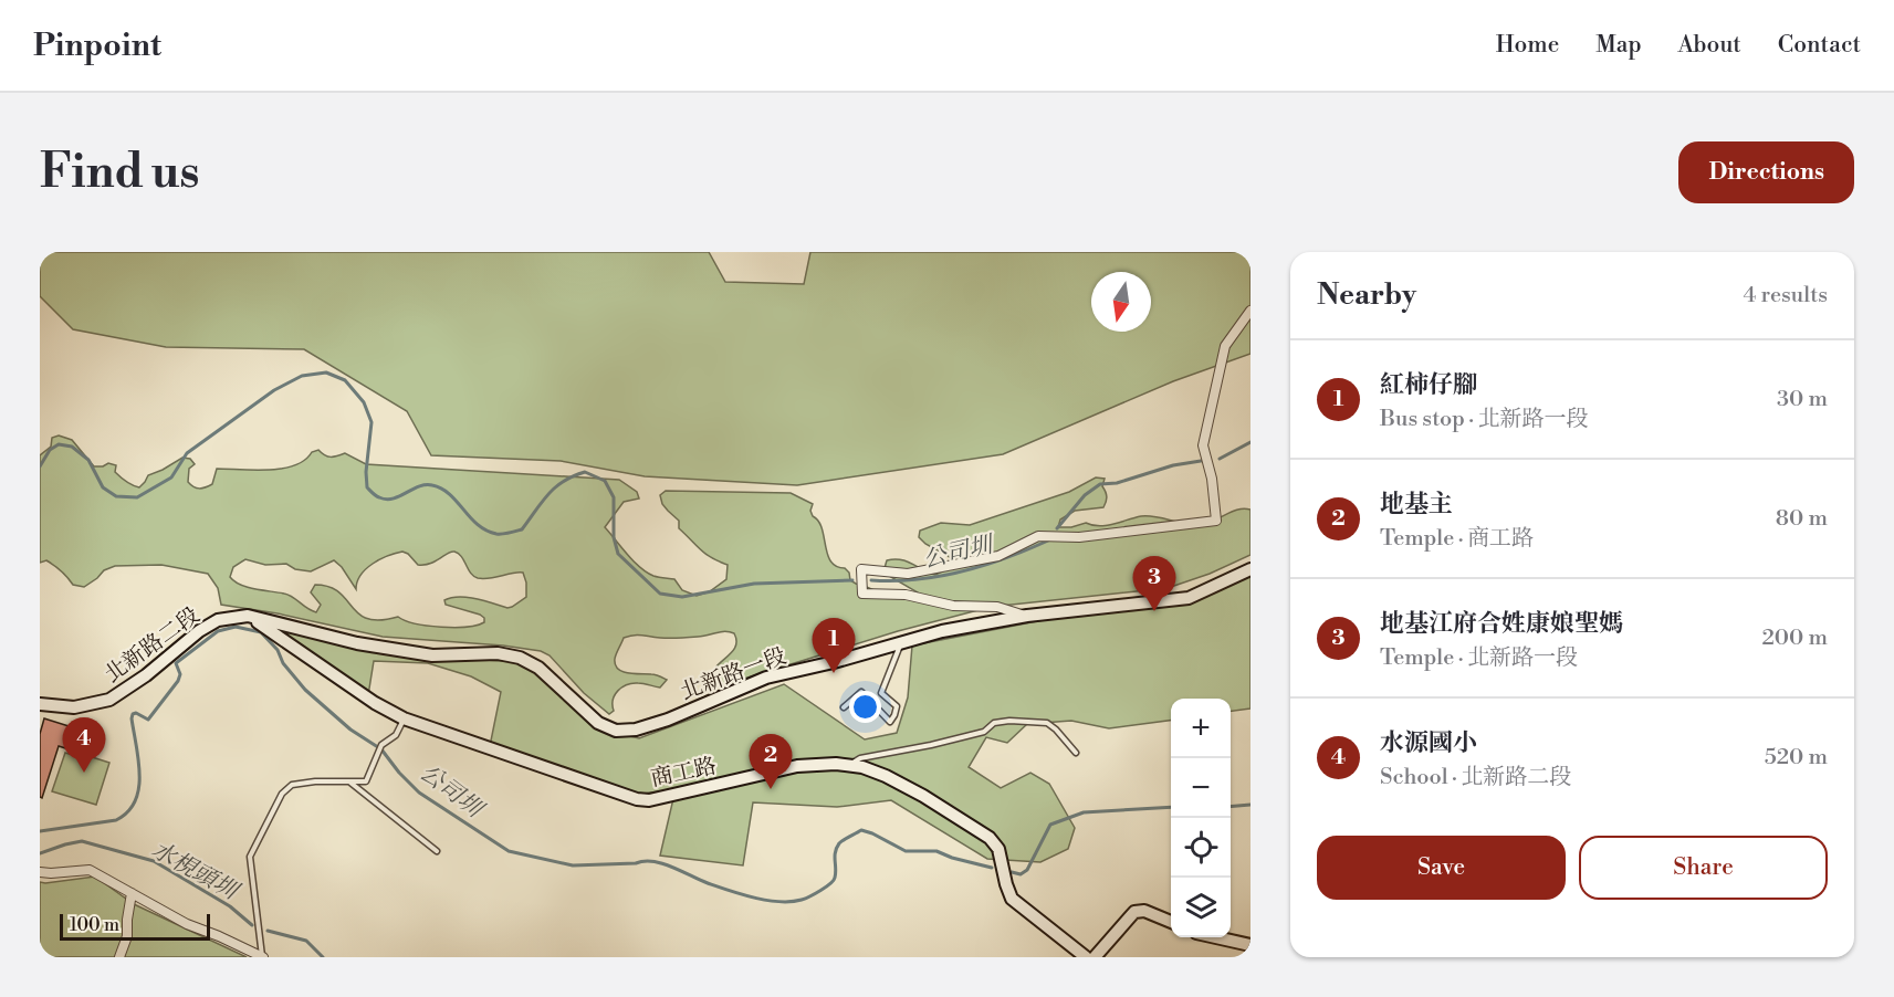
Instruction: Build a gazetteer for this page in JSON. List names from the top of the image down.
{
  "streets": {
    "main road": ["北新路二段", "北新路一段", "商工路"]
  },
  "crossings": [
    ["北新路二段", "北新路一段"],
    ["北新路二段", "商工路"],
    ["北新路一段", "商工路"]
  ],
  "water": ["公司圳", "水梘頭圳"],
  "scale_bar": "100 m",
  "north": "bottom",
  "page": {
    "header": "Pinpoint",
    "nav": [
      "Home",
      "Map",
      "About",
      "Contact"
    ],
    "buttons": [
      "Directions",
      ["Save", "Share"]
    ],
    "title": "Find us",
    "heading": ["Nearby", "4 results"],
    "list": [
      {
        "mark": "1",
        "name": "紅柿仔腳",
        "note": "Bus stop · 北新路一段",
        "value": "30 m"
      },
      {
        "mark": "2",
        "name": "地基主",
        "note": "Temple · 商工路",
        "value": "80 m"
      },
      {
        "mark": "3",
        "name": "地基江府合姓康娘聖媽",
        "note": "Temple · 北新路一段",
        "value": "200 m"
      },
      {
        "mark": "4",
        "name": "水源國小",
        "note": "School · 北新路二段",
        "value": "520 m"
      }
    ],
    "pins": [
      "3",
      "1",
      "4",
      "2"
    ],
    "map_buttons": ["+", "−"],
    "scale": "100 m"
  }
}
